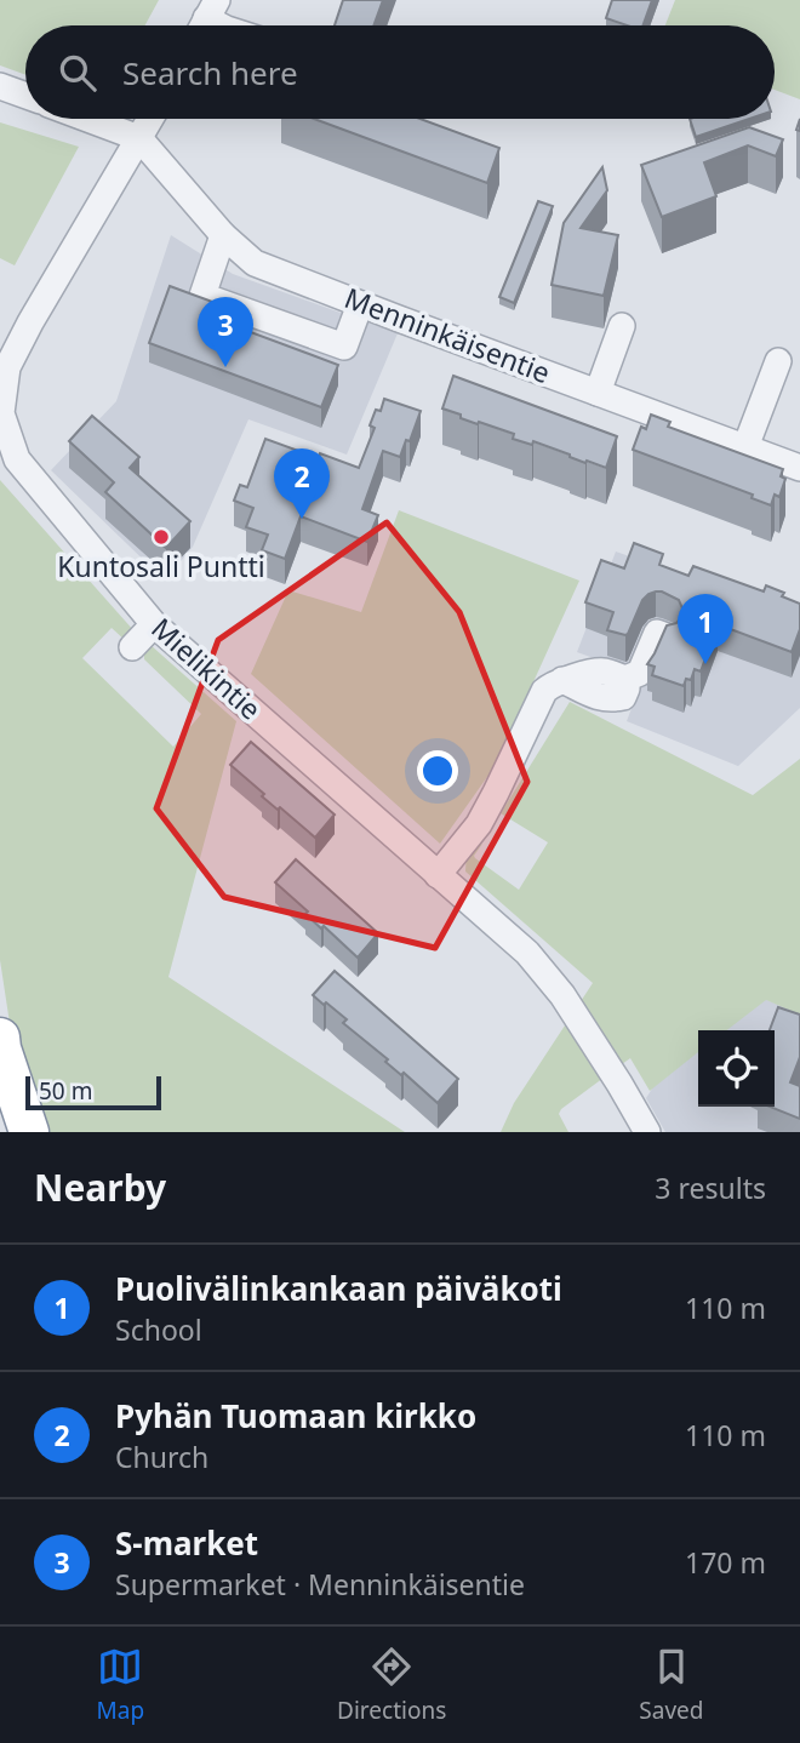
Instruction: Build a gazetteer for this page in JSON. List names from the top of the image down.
{
  "streets": {
    "street": ["Menninkäisentie", "Mielikintie"]
  },
  "crossings": [
    ["Menninkäisentie", "Mielikintie"]
  ],
  "places": ["Kuntosali Puntti"],
  "scale_bar": "50 m",
  "page": {
    "search": "Search here",
    "pins": ["3", "2", "1"],
    "scale": "50 m",
    "heading": ["Nearby", "3 results"],
    "list": [
      {
        "mark": "1",
        "name": "Puolivälinkankaan päiväkoti",
        "note": "School",
        "value": "110 m"
      },
      {
        "mark": "2",
        "name": "Pyhän Tuomaan kirkko",
        "note": "Church",
        "value": "110 m"
      },
      {
        "mark": "3",
        "name": "S-market",
        "note": "Supermarket · Menninkäisentie",
        "value": "170 m"
      }
    ],
    "nav": ["Map", "Directions", "Saved"]
  }
}
